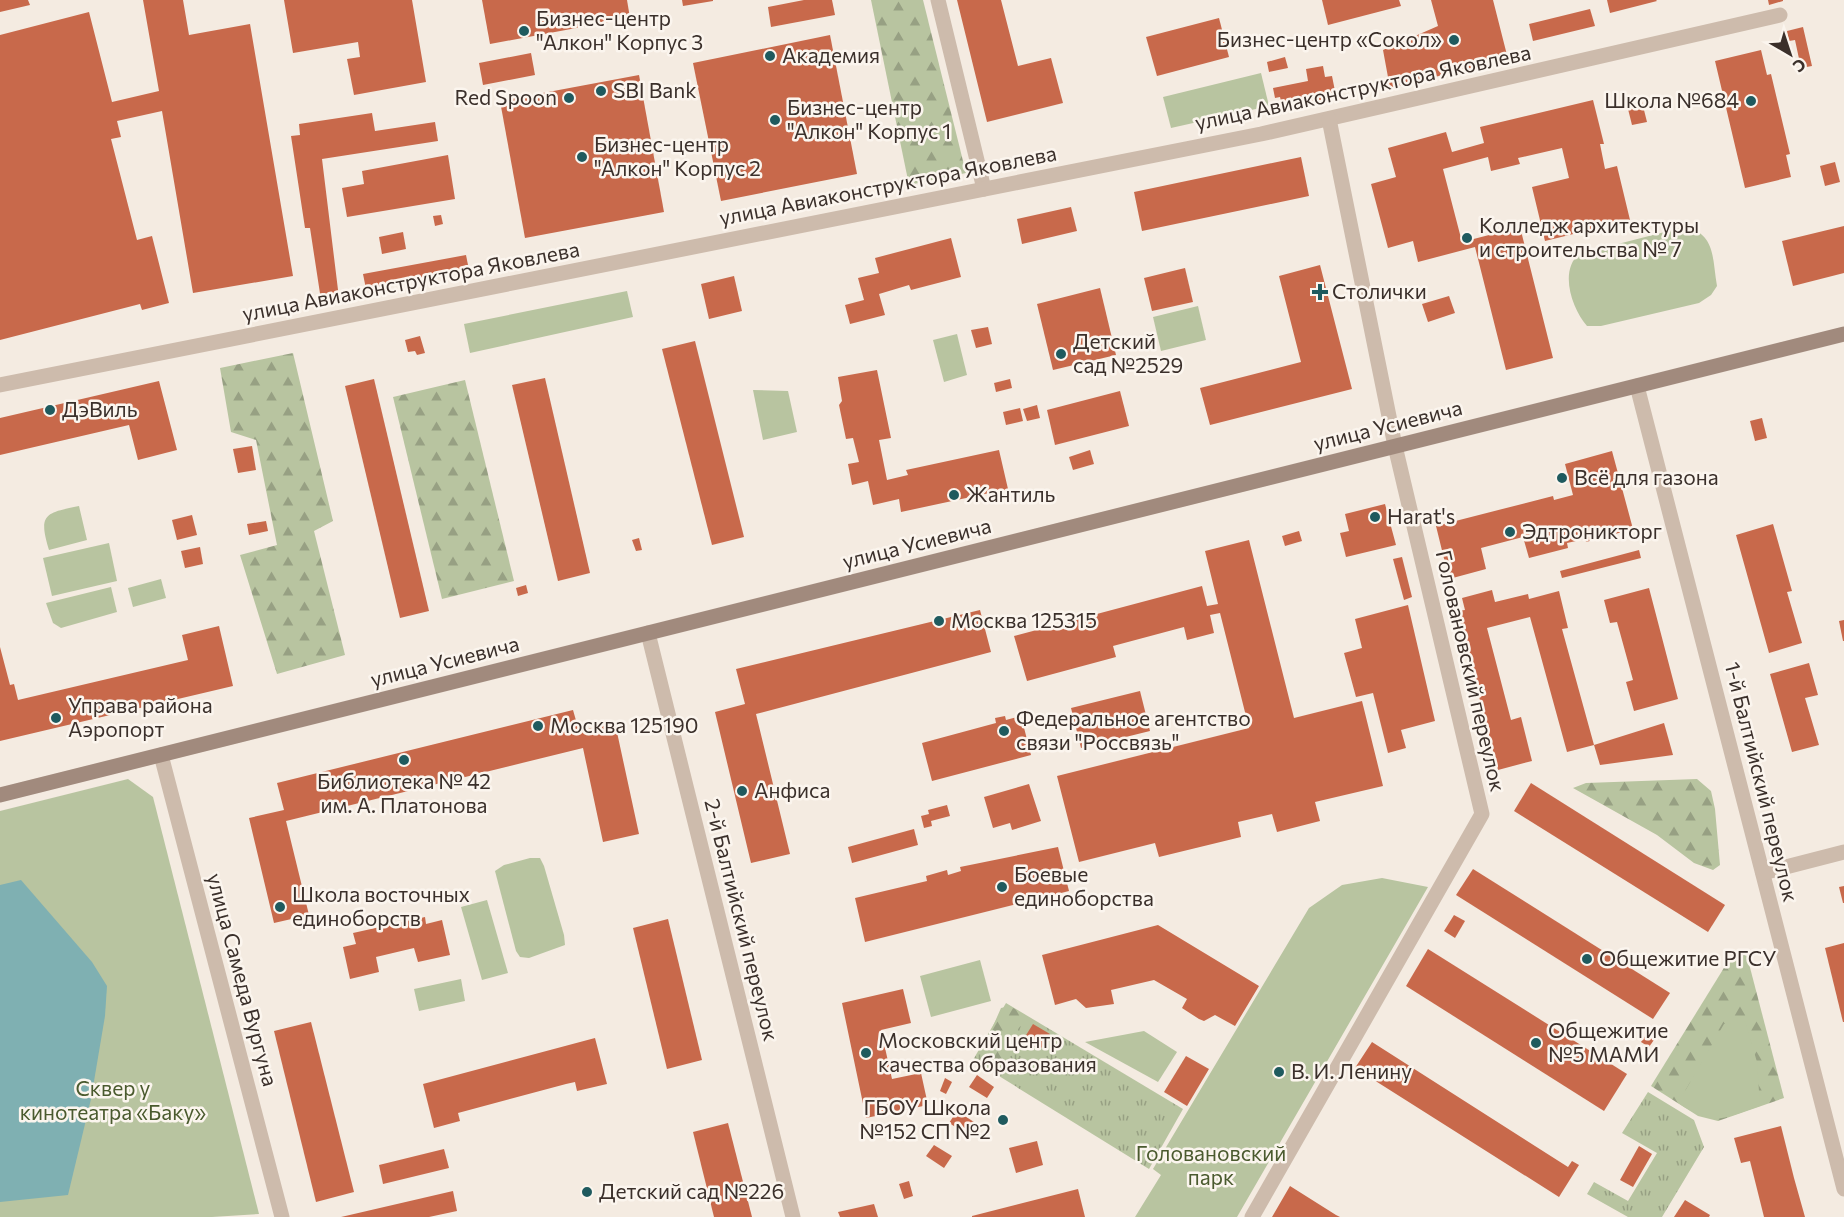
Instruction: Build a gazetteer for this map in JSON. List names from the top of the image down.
{
  "streets": {
    "street": [
      "улица Авиаконструктора Яковлева",
      "улица Усиевича",
      "Головановский переулок",
      "1-й Балтийский переулок",
      "2-й Балтийский переулок",
      "улица Самеда Вургуна"
    ]
  },
  "crossings": [
    ["улица Авиаконструктора Яковлева", "Головановский переулок"],
    ["улица Усиевича", "Головановский переулок"],
    ["улица Усиевича", "1-й Балтийский переулок"],
    ["улица Усиевича", "2-й Балтийский переулок"],
    ["улица Усиевича", "улица Самеда Вургуна"]
  ],
  "parks": ["Сквер у кинотеатра «Баку»", "Головановский парк"],
  "places": {
    "other": [
      "Бизнес-центр \"Алкон\" Корпус 3",
      "Бизнес-центр «Сокол»",
      "Академия",
      "SBI Bank",
      "Red Spoon",
      "Школа №684",
      "Бизнес-центр \"Алкон\" Корпус 1",
      "Бизнес-центр \"Алкон\" Корпус 2",
      "Колледж архитектуры и строительства № 7",
      "Детский сад №2529",
      "ДэВиль",
      "Всё для газона",
      "Жантиль",
      "Harat's",
      "Эдтроникторг",
      "Москва 125315",
      "Управа района Аэропорт",
      "Москва 125190",
      "Федеральное агентство связи \"Россвязь\"",
      "Библиотека № 42 им. А. Платонова",
      "Анфиса",
      "Боевые единоборства",
      "Школа восточных единоборств",
      "Общежитие РГСУ",
      "Общежитие №5 МАМИ",
      "Московский центр качества образования",
      "В. И. Ленину",
      "ГБОУ Школа №152 СП №2",
      "Детский сад №226"
    ],
    "health": ["Столички"]
  },
  "north": "bottom right"
}
